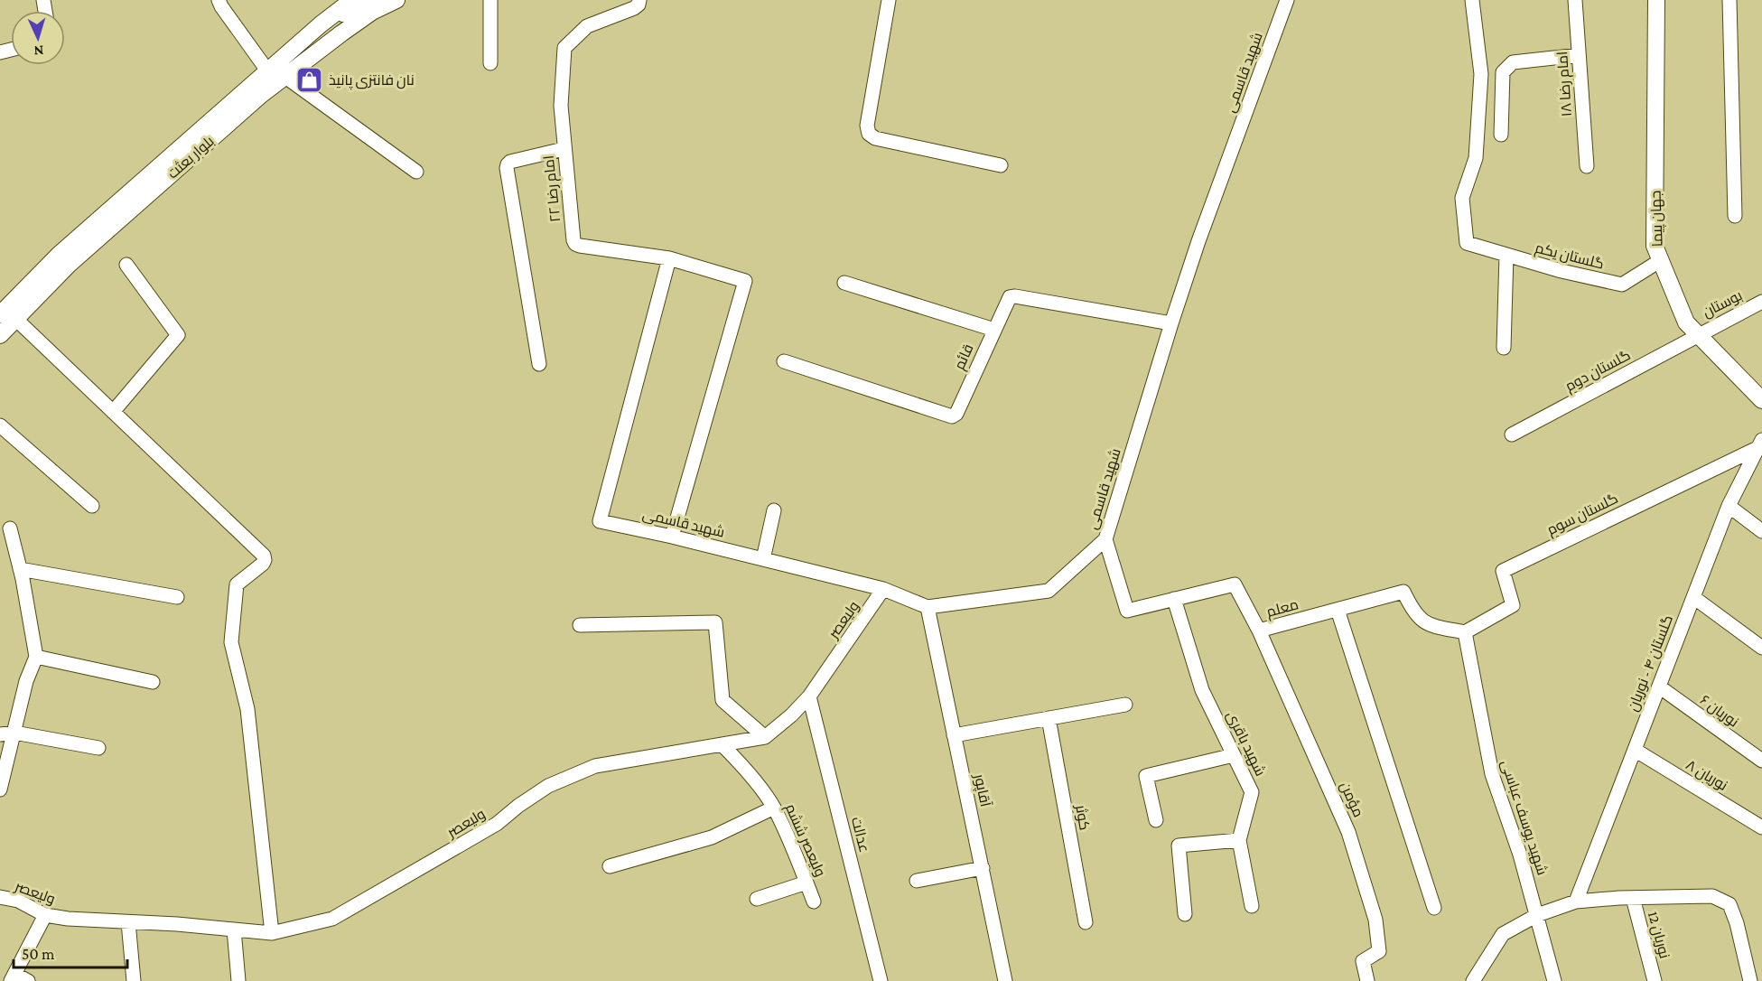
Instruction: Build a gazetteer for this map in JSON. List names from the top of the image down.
{
  "streets": {
    "street": [
      "شهید قاسمی",
      "امام رضا ۱۸",
      "بلوار بعثت",
      "امام رضا ۲۲",
      "جهان پیما",
      "گلستان یکم",
      "بوستان",
      "قائم",
      "گلستان دوم",
      "گلستان سوم",
      "معلم",
      "ولیعصر",
      "گلستان ۴ - نوریان",
      "نوریان ۶",
      "شهید باقری",
      "نوریان ۸",
      "آقاپور",
      "مؤمن",
      "کوثر",
      "شهید یوسف عباسی",
      "عدالت",
      "ولیعصر ششم",
      "نوریان 12"
    ]
  },
  "crossings": [
    ["شهید قاسمی", "امام رضا ۲۲"],
    ["شهید قاسمی", "قائم"],
    ["شهید قاسمی", "معلم"],
    ["شهید قاسمی", "ولیعصر"],
    ["شهید قاسمی", "آقاپور"],
    ["جهان پیما", "گلستان یکم"],
    ["جهان پیما", "بوستان"],
    ["جهان پیما", "گلستان دوم"],
    ["بوستان", "گلستان دوم"],
    ["گلستان سوم", "معلم"],
    ["گلستان سوم", "گلستان ۴ - نوریان"],
    ["گلستان سوم", "شهید یوسف عباسی"],
    ["معلم", "شهید باقری"],
    ["معلم", "مؤمن"],
    ["معلم", "شهید یوسف عباسی"],
    ["ولیعصر", "عدالت"],
    ["ولیعصر", "ولیعصر ششم"],
    ["گلستان ۴ - نوریان", "نوریان ۶"],
    ["گلستان ۴ - نوریان", "نوریان ۸"]
  ],
  "places": {
    "shop": ["نان فانتزی پانیذ"]
  },
  "scale_bar": "50 m",
  "north": "bottom"
}
